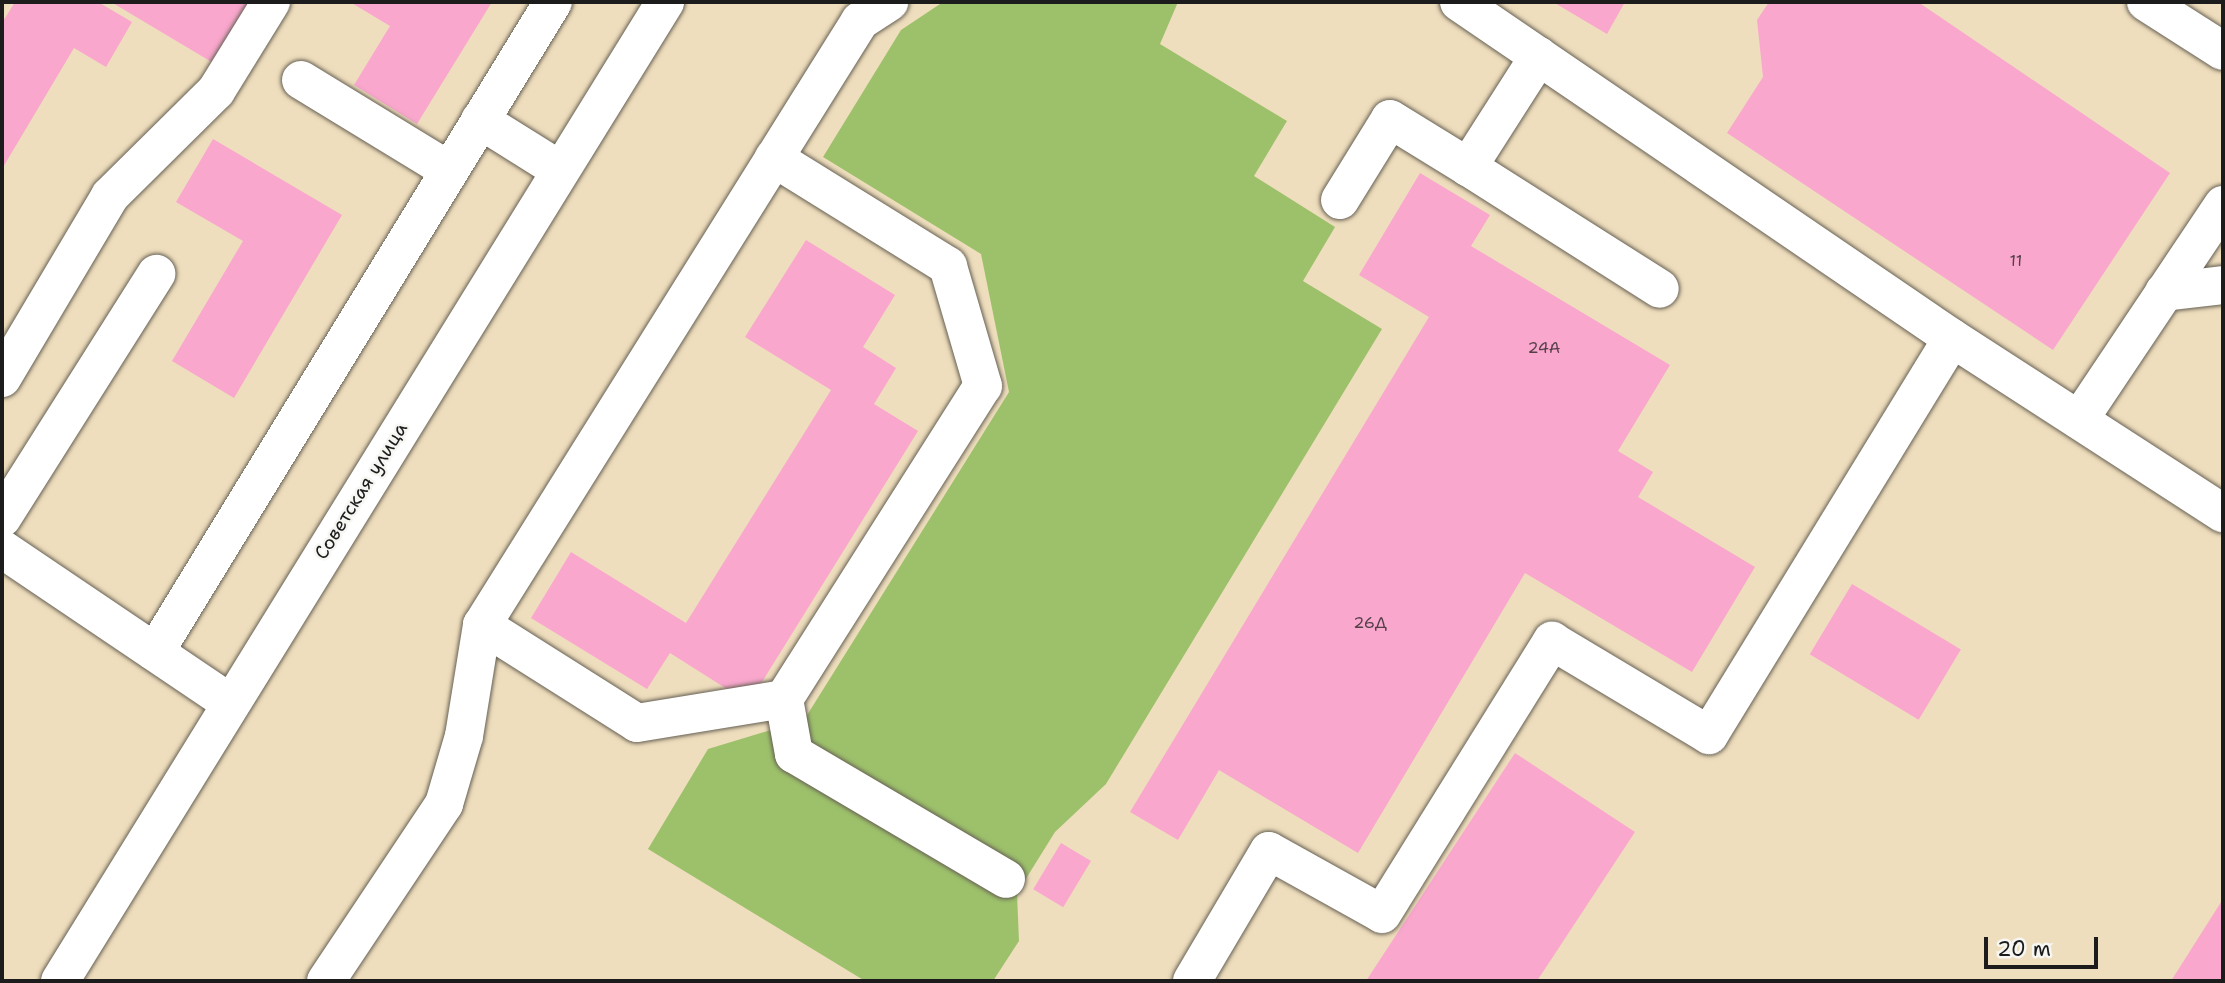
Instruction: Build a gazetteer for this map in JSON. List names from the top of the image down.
{
  "streets": {
    "main road": ["Советская улица"]
  },
  "house_numbers": ["11", "24А", "26Д"],
  "scale_bar": "20 m"
}
